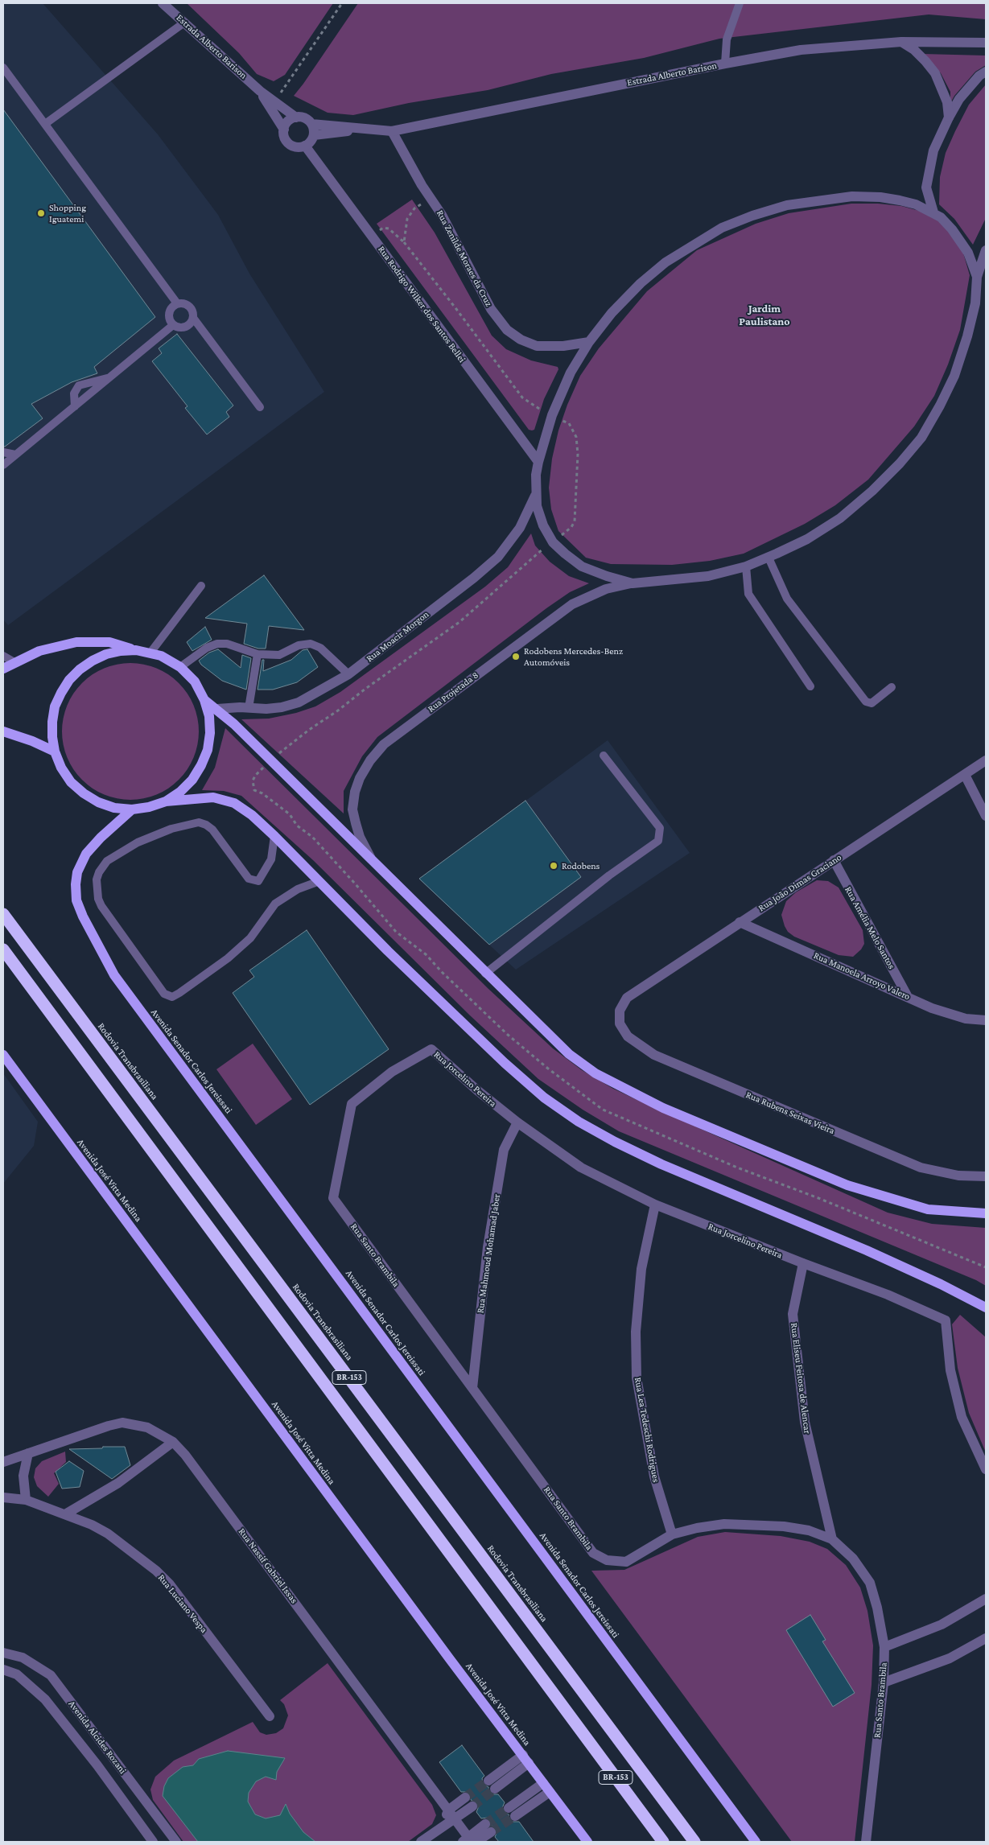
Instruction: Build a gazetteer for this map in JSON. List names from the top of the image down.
{
  "streets": {
    "highway": ["Rodovia Transbrasiliana", "BR-153"],
    "main road": ["Avenida Senador Carlos Jereissati", "Avenida José Vitta Medina"],
    "street": [
      "Estrada Alberto Barison",
      "Rua Zenilde Moraes da Cruz",
      "Rua Rodrigo Wilker dos Santos Bellei",
      "Rua Moacir Morgon",
      "Rua Projetada 8",
      "Rua João Dimas Graciano",
      "Rua Amélia Melo Santos",
      "Rua Manoela Arroyo Valero",
      "Rua Jorcelino Pereira",
      "Rua Rubens Seixas Vieira",
      "Rua Mahmoud Mohamad Jaber",
      "Rua Santo Brambila",
      "Rua Eliseu Feitosa de Alencar",
      "Rua Lea Tedeschi Rodrigues",
      "Rua Nassif Gabriel Issas",
      "Rua Luciano Vespa",
      "Avenida Alcides Rozani"
    ]
  },
  "crossings": [
    ["Estrada Alberto Barison", "Rua Zenilde Moraes da Cruz"],
    ["Estrada Alberto Barison", "Rua Rodrigo Wilker dos Santos Bellei"],
    ["Rua João Dimas Graciano", "Rua Amélia Melo Santos"],
    ["Rua João Dimas Graciano", "Rua Manoela Arroyo Valero"],
    ["Rua João Dimas Graciano", "Rua Rubens Seixas Vieira"],
    ["Rua Amélia Melo Santos", "Rua Manoela Arroyo Valero"],
    ["Rua Jorcelino Pereira", "Rua Mahmoud Mohamad Jaber"],
    ["Rua Jorcelino Pereira", "Rua Santo Brambila"],
    ["Rua Jorcelino Pereira", "Rua Eliseu Feitosa de Alencar"],
    ["Rua Jorcelino Pereira", "Rua Lea Tedeschi Rodrigues"],
    ["Rua Mahmoud Mohamad Jaber", "Rua Santo Brambila"],
    ["Rua Santo Brambila", "Rua Eliseu Feitosa de Alencar"],
    ["Rua Santo Brambila", "Rua Lea Tedeschi Rodrigues"]
  ],
  "districts": ["Jardim Paulistano"],
  "places": ["Shopping Iguatemi", "Rodobens Mercedes-Benz Automóveis", "Rodobens"]
}
